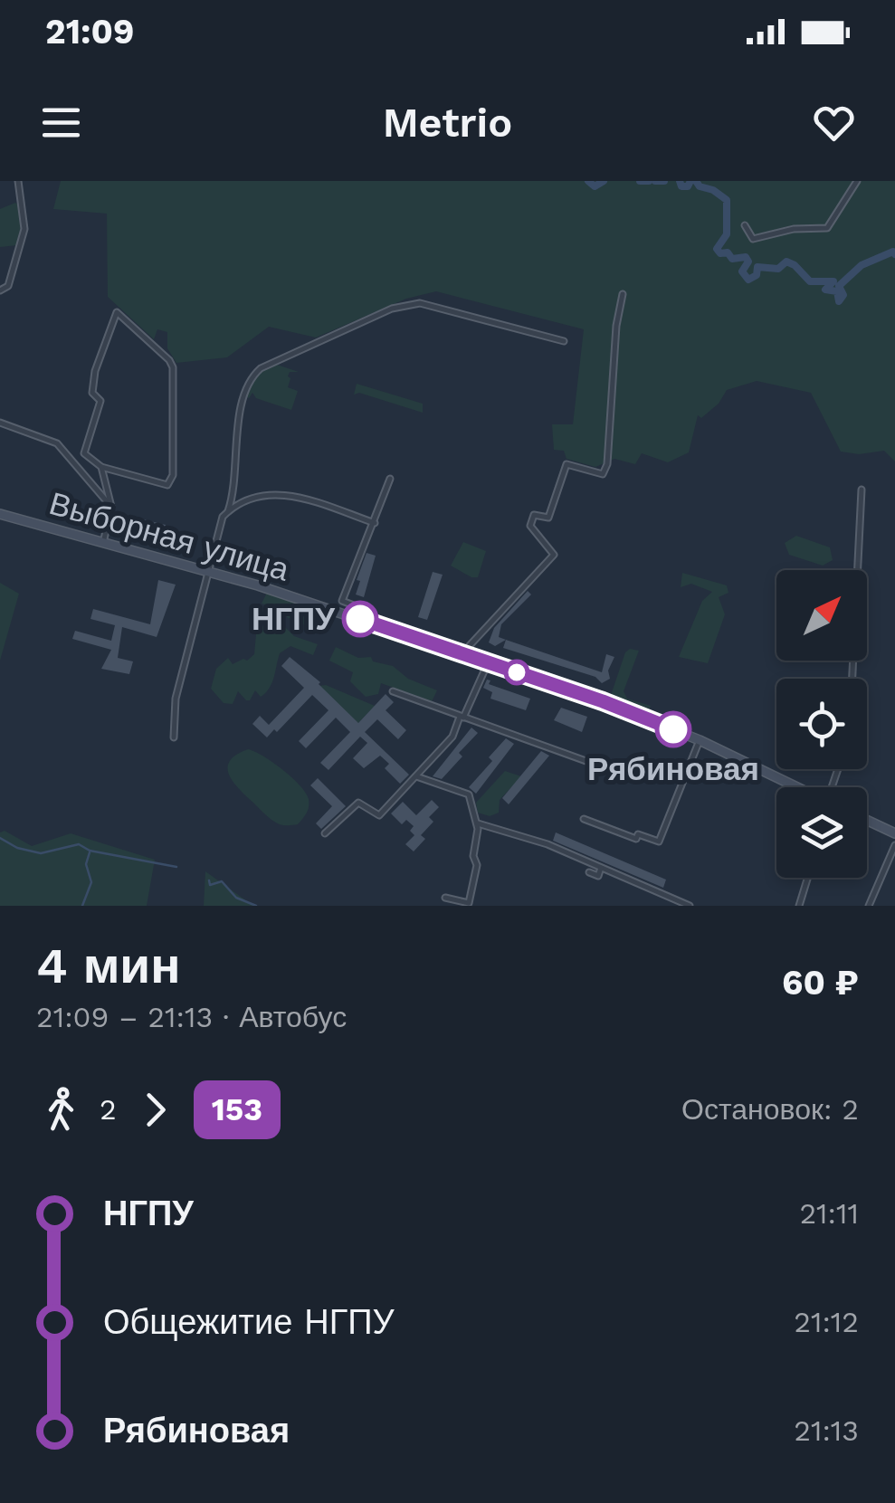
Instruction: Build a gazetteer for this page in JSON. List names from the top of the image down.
{
  "streets": {
    "main road": ["Выборная улица"]
  },
  "places": ["НГПУ", "Рябиновая"],
  "lines": ["bus line 153"],
  "north": "top right",
  "page": {
    "status": "21:09",
    "header": "Metrio",
    "heading": ["4 мин", "21:09 – 21:13 · Автобус", "60 ₽"],
    "legs": ["2", "153", "Остановок: 2"],
    "list": [
      {
        "name": "НГПУ",
        "value": "21:11"
      },
      {
        "name": "Общежитие НГПУ",
        "value": "21:12"
      },
      {
        "name": "Рябиновая",
        "value": "21:13"
      }
    ]
  }
}
